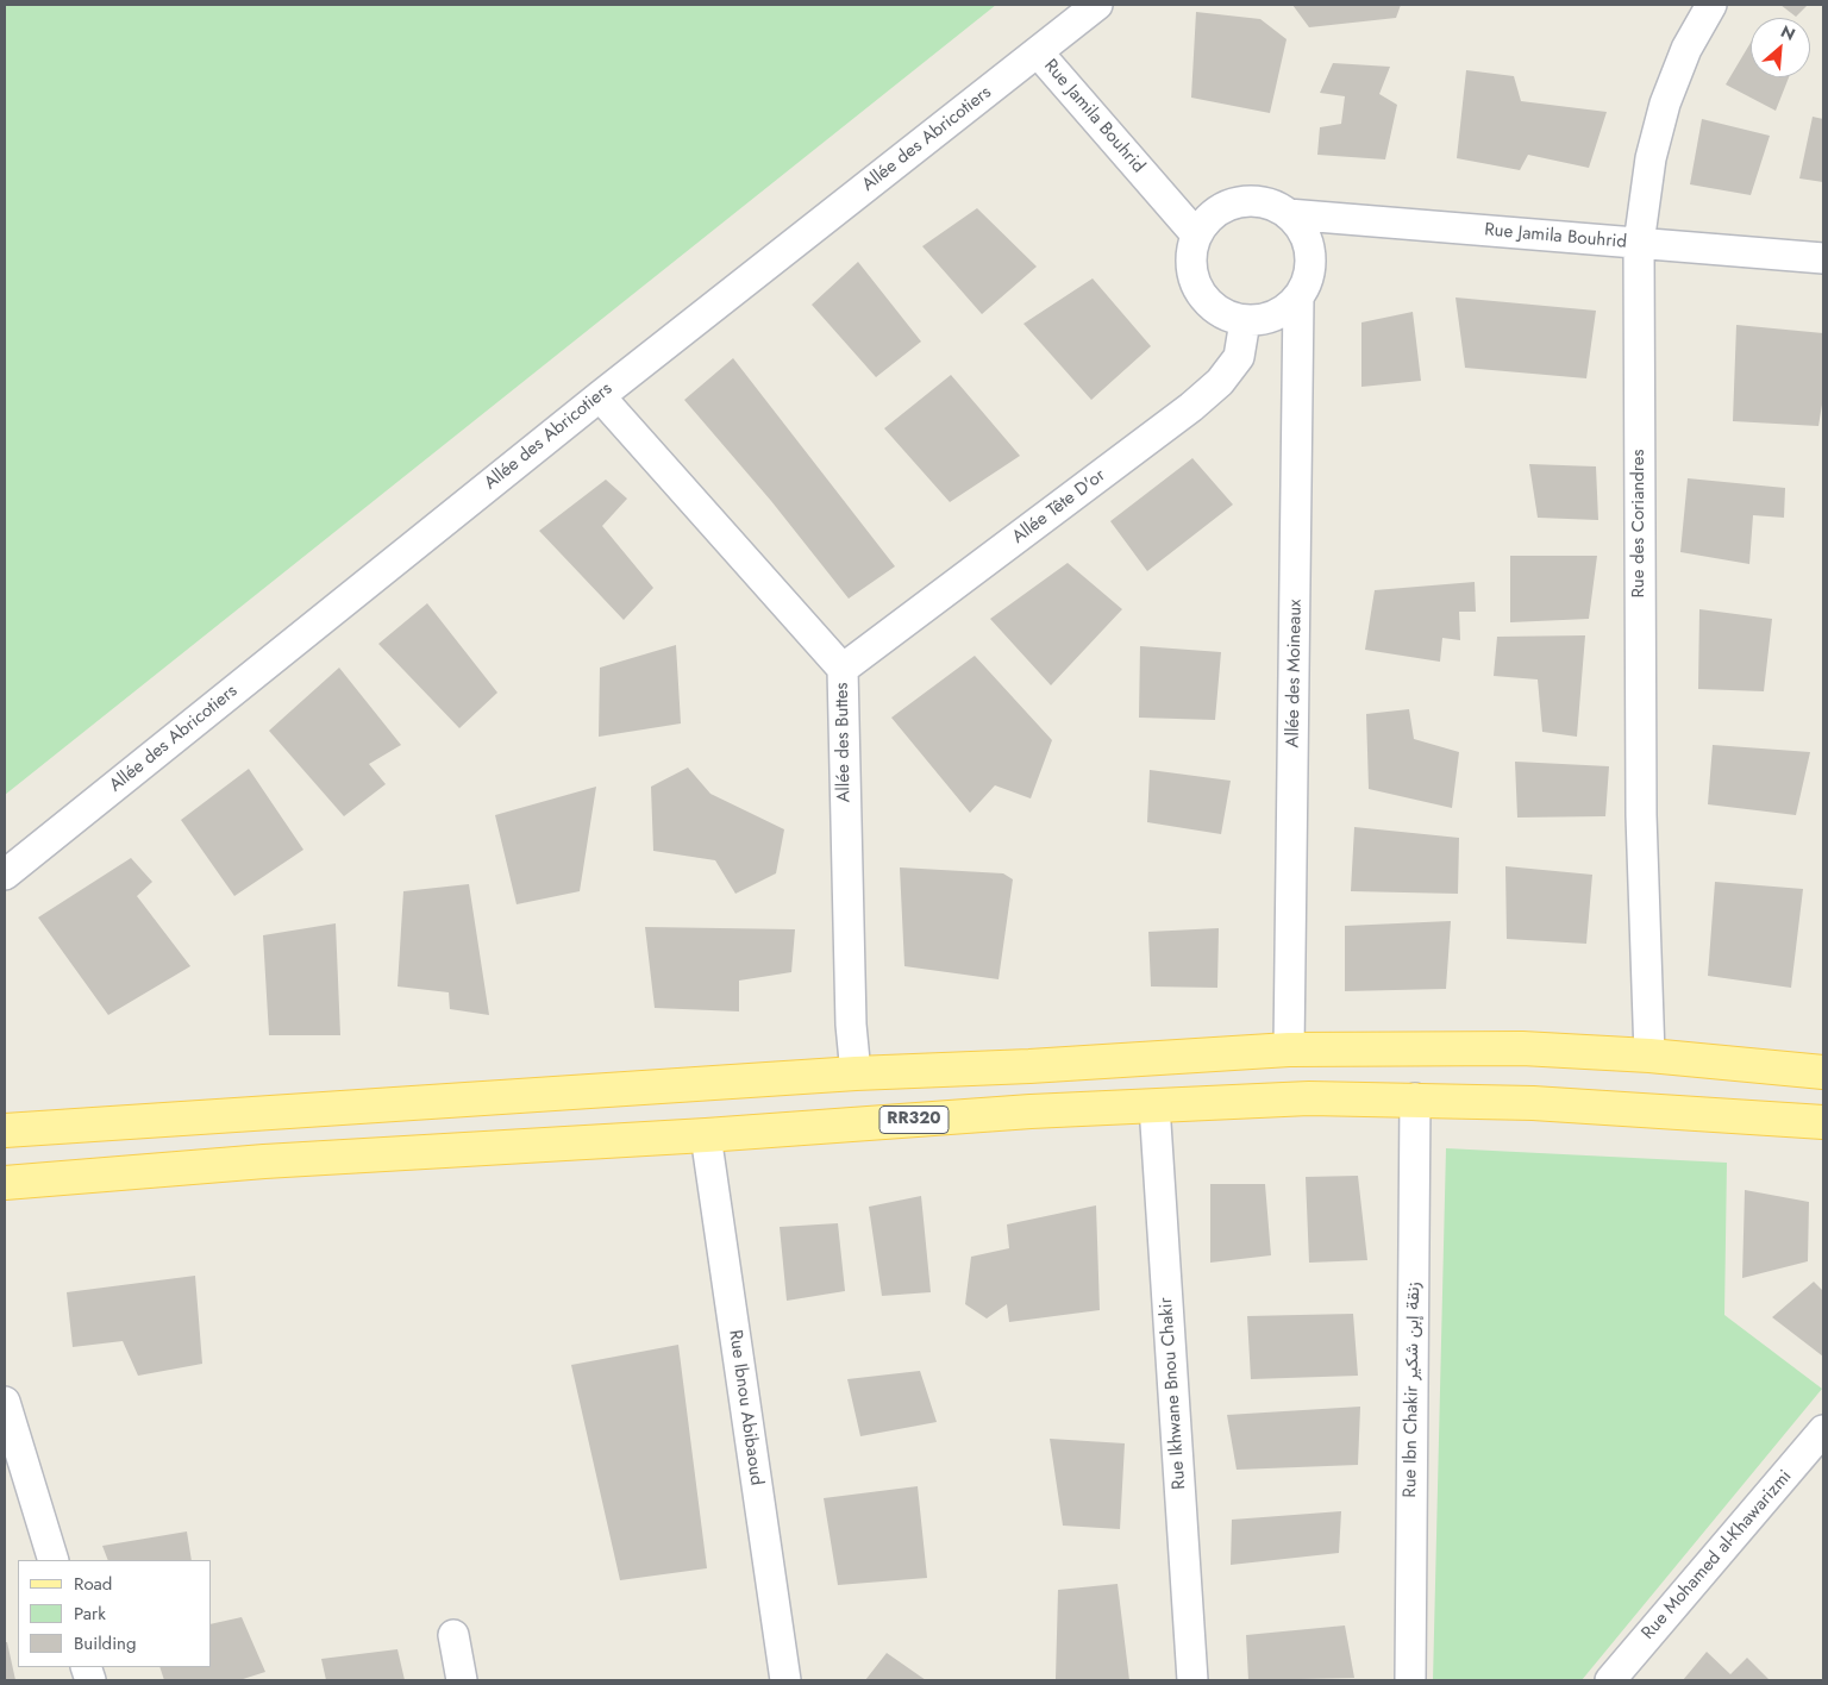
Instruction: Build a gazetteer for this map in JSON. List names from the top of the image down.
{
  "streets": {
    "main road": ["RR320"],
    "street": [
      "Rue Jamila Bouhrid",
      "Allée des Abricotiers",
      "Allée Tête D'or",
      "Rue des Coriandres",
      "Allée des Moineaux",
      "Allée des Buttes",
      "Rue Ibn Chakir زنقة إبن شكير",
      "Rue Ikhwane Bnou Chakir",
      "Rue Ibnou Abibaoud",
      "Rue Mohamed al-Khawarizmi"
    ]
  },
  "crossings": [
    ["Rue Jamila Bouhrid", "Allée des Abricotiers"],
    ["Rue Jamila Bouhrid", "Allée Tête D'or"],
    ["Rue Jamila Bouhrid", "Rue des Coriandres"],
    ["Rue Jamila Bouhrid", "Allée des Moineaux"],
    ["Allée des Abricotiers", "Allée des Buttes"],
    ["Allée Tête D'or", "Allée des Moineaux"],
    ["Allée Tête D'or", "Allée des Buttes"],
    ["RR320", "Rue Ibn Chakir زنقة إبن شكير"],
    ["RR320", "Rue Ikhwane Bnou Chakir"],
    ["RR320", "Rue Ibnou Abibaoud"]
  ],
  "legend": ["Road", "Park", "Building"],
  "north": "top right"
}
